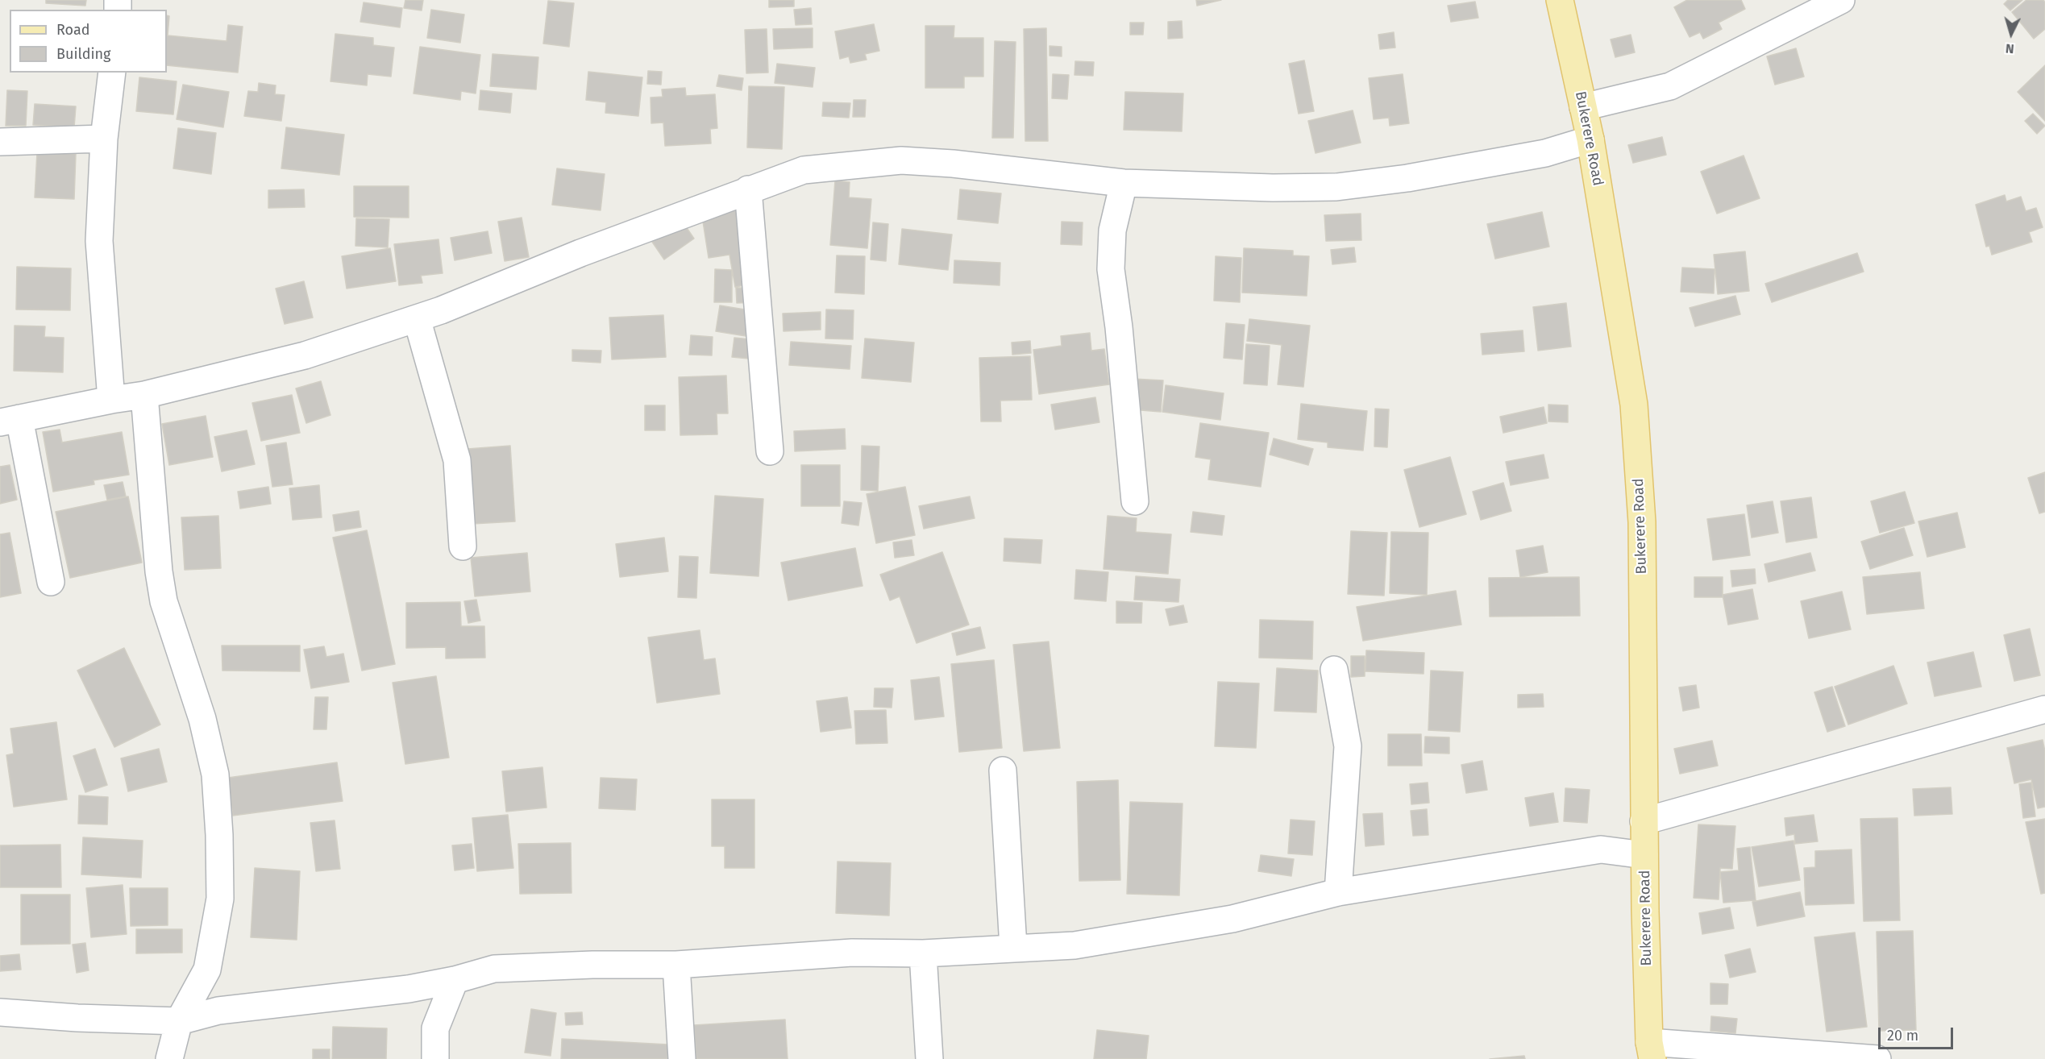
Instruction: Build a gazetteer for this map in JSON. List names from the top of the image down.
{
  "streets": {
    "main road": ["Bukerere Road"]
  },
  "legend": ["Road", "Building"],
  "scale_bar": "20 m",
  "north": "bottom"
}
